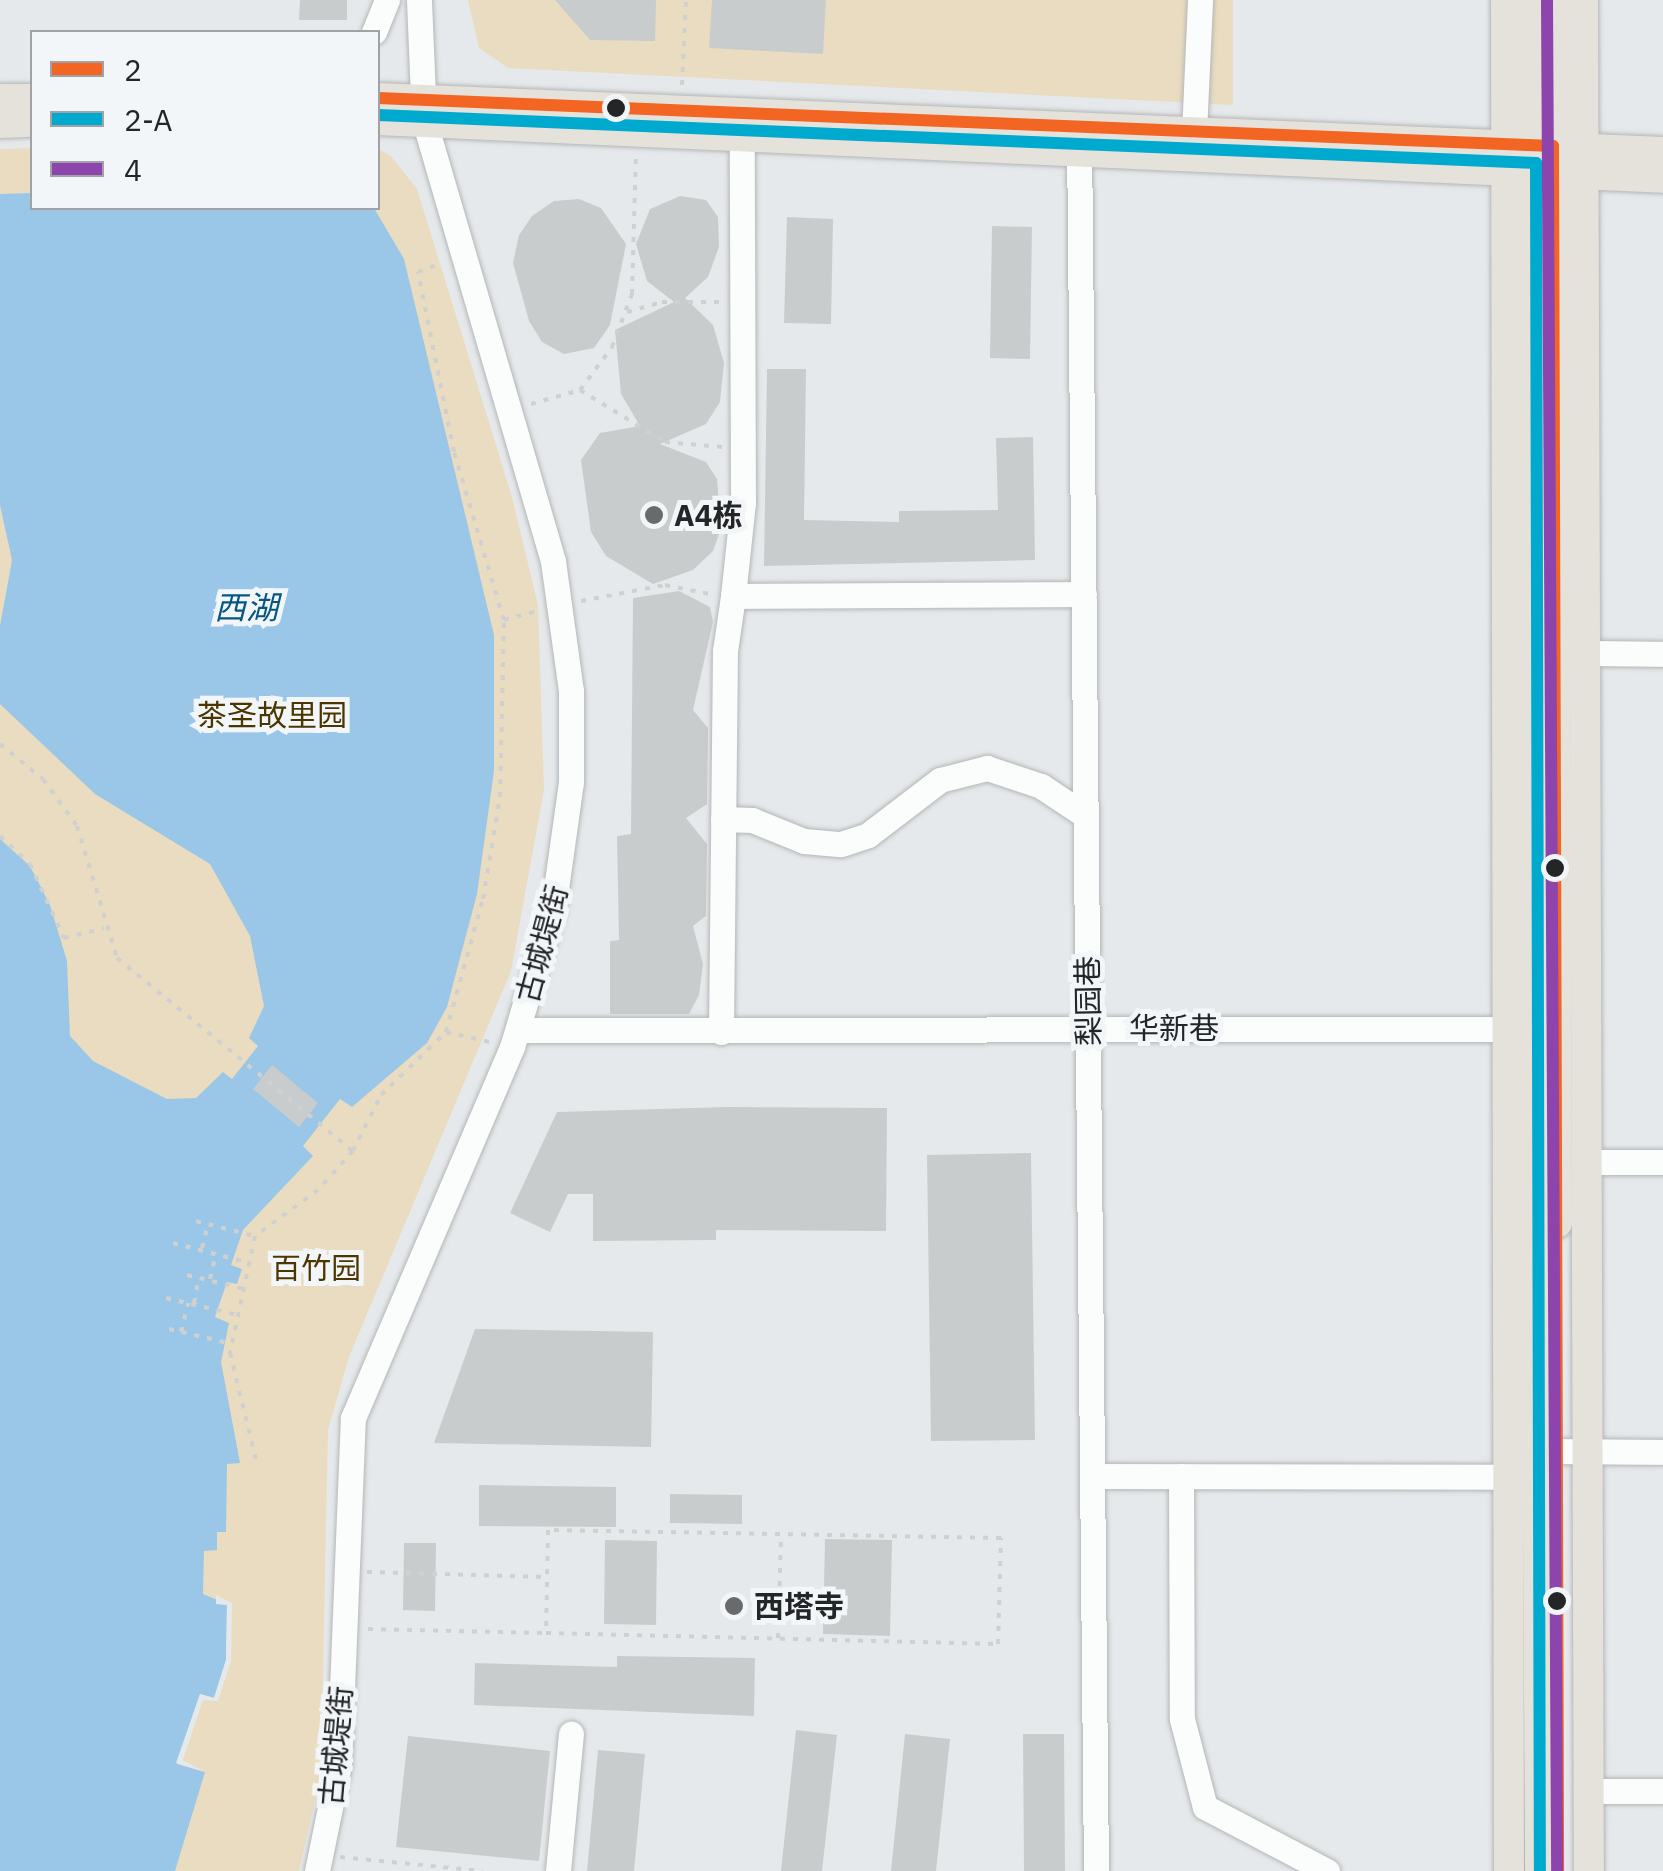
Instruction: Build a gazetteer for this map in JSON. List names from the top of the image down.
{
  "streets": {
    "street": ["古城堤街", "梨园巷", "华新巷"]
  },
  "crossings": [
    ["古城堤街", "华新巷"],
    ["梨园巷", "华新巷"]
  ],
  "water": ["西湖"],
  "parks": ["茶圣故里园", "百竹园"],
  "places": ["A4栋", "西塔寺"],
  "lines": ["transit line 4", "transit line 2", "transit line 2-A"],
  "legend": ["2", "2-A", "4"]
}
